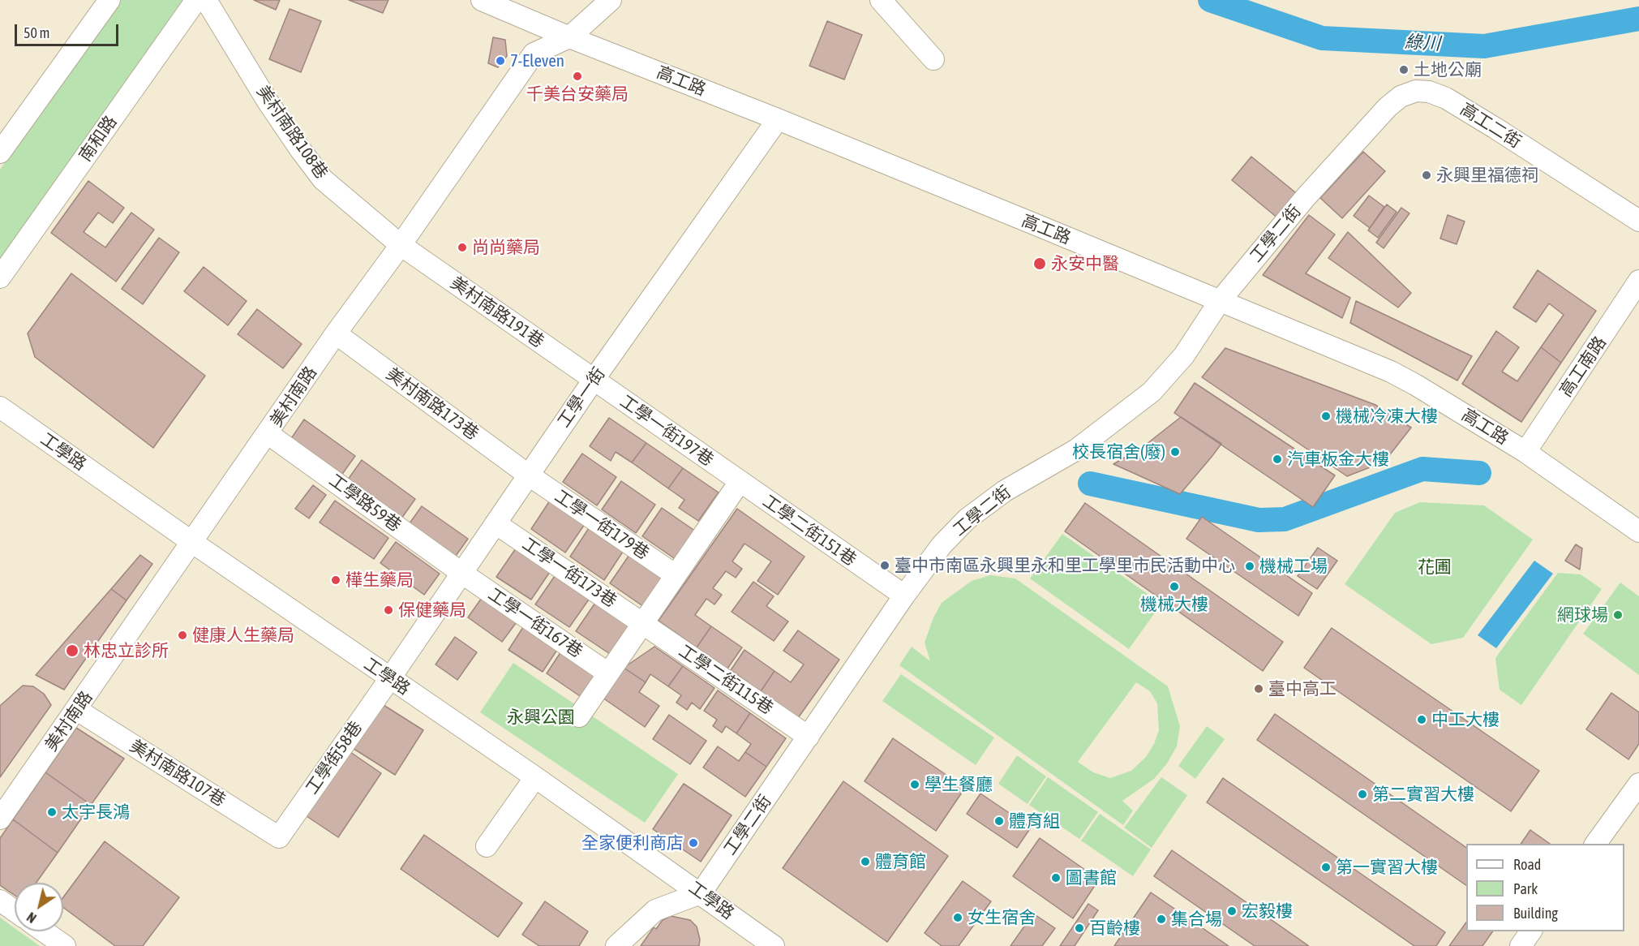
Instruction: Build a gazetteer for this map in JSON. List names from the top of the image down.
{
  "streets": {
    "street": [
      "高工路",
      "高工二街",
      "美村南路108巷",
      "南和路",
      "工學二街",
      "美村南路191巷",
      "高工南路",
      "美村南路",
      "工學一街",
      "美村南路173巷",
      "工學一街197巷",
      "工學路",
      "工學路59巷",
      "工學一街179巷",
      "工學二街151巷",
      "工學一街173巷",
      "工學一街167巷",
      "工學二街115巷",
      "工學街58巷",
      "美村南路107巷"
    ]
  },
  "crossings": [
    ["高工路", "工學二街"],
    ["高工路", "高工南路"],
    ["高工路", "美村南路"],
    ["高工路", "工學一街"],
    ["高工二街", "工學二街"],
    ["美村南路108巷", "美村南路191巷"],
    ["美村南路108巷", "美村南路"],
    ["工學二街", "工學路"],
    ["工學二街", "工學二街151巷"],
    ["工學二街", "工學二街115巷"],
    ["美村南路191巷", "美村南路"],
    ["美村南路191巷", "工學一街"],
    ["美村南路191巷", "工學一街197巷"],
    ["美村南路", "美村南路173巷"],
    ["美村南路", "工學路"],
    ["美村南路", "工學路59巷"],
    ["美村南路", "美村南路107巷"],
    ["工學一街", "美村南路173巷"],
    ["工學一街", "工學一街197巷"],
    ["工學一街", "工學路"],
    ["工學一街", "工學路59巷"],
    ["工學一街", "工學一街179巷"],
    ["工學一街", "工學一街173巷"],
    ["工學一街", "工學一街167巷"],
    ["工學一街", "工學街58巷"],
    ["美村南路173巷", "工學一街179巷"],
    ["工學一街197巷", "工學二街151巷"],
    ["工學路", "工學街58巷"],
    ["工學路59巷", "工學一街167巷"],
    ["工學一街173巷", "工學二街115巷"],
    ["工學街58巷", "美村南路107巷"]
  ],
  "water": ["綠川"],
  "parks": ["花圃", "永興公園"],
  "places": [
    "7-Eleven",
    "土地公廟",
    "千美台安藥局",
    "永興里福德祠",
    "尚尚藥局",
    "永安中醫",
    "機械冷凍大樓",
    "校長宿舍(廢)",
    "汽車板金大樓",
    "臺中市南區永興里永和里工學里市民活動中心",
    "機械工場",
    "樺生藥局",
    "機械大樓",
    "保健藥局",
    "網球場",
    "健康人生藥局",
    "林忠立診所",
    "臺中高工",
    "中工大樓",
    "學生餐廳",
    "第二實習大樓",
    "太宇長鴻",
    "體育組",
    "全家便利商店",
    "體育館",
    "第一實習大樓",
    "圖書館",
    "宏毅樓",
    "女生宿舍",
    "集合場",
    "百齡樓"
  ],
  "legend": ["Road", "Park", "Building"],
  "scale_bar": "50 m",
  "north": "bottom left"
}
